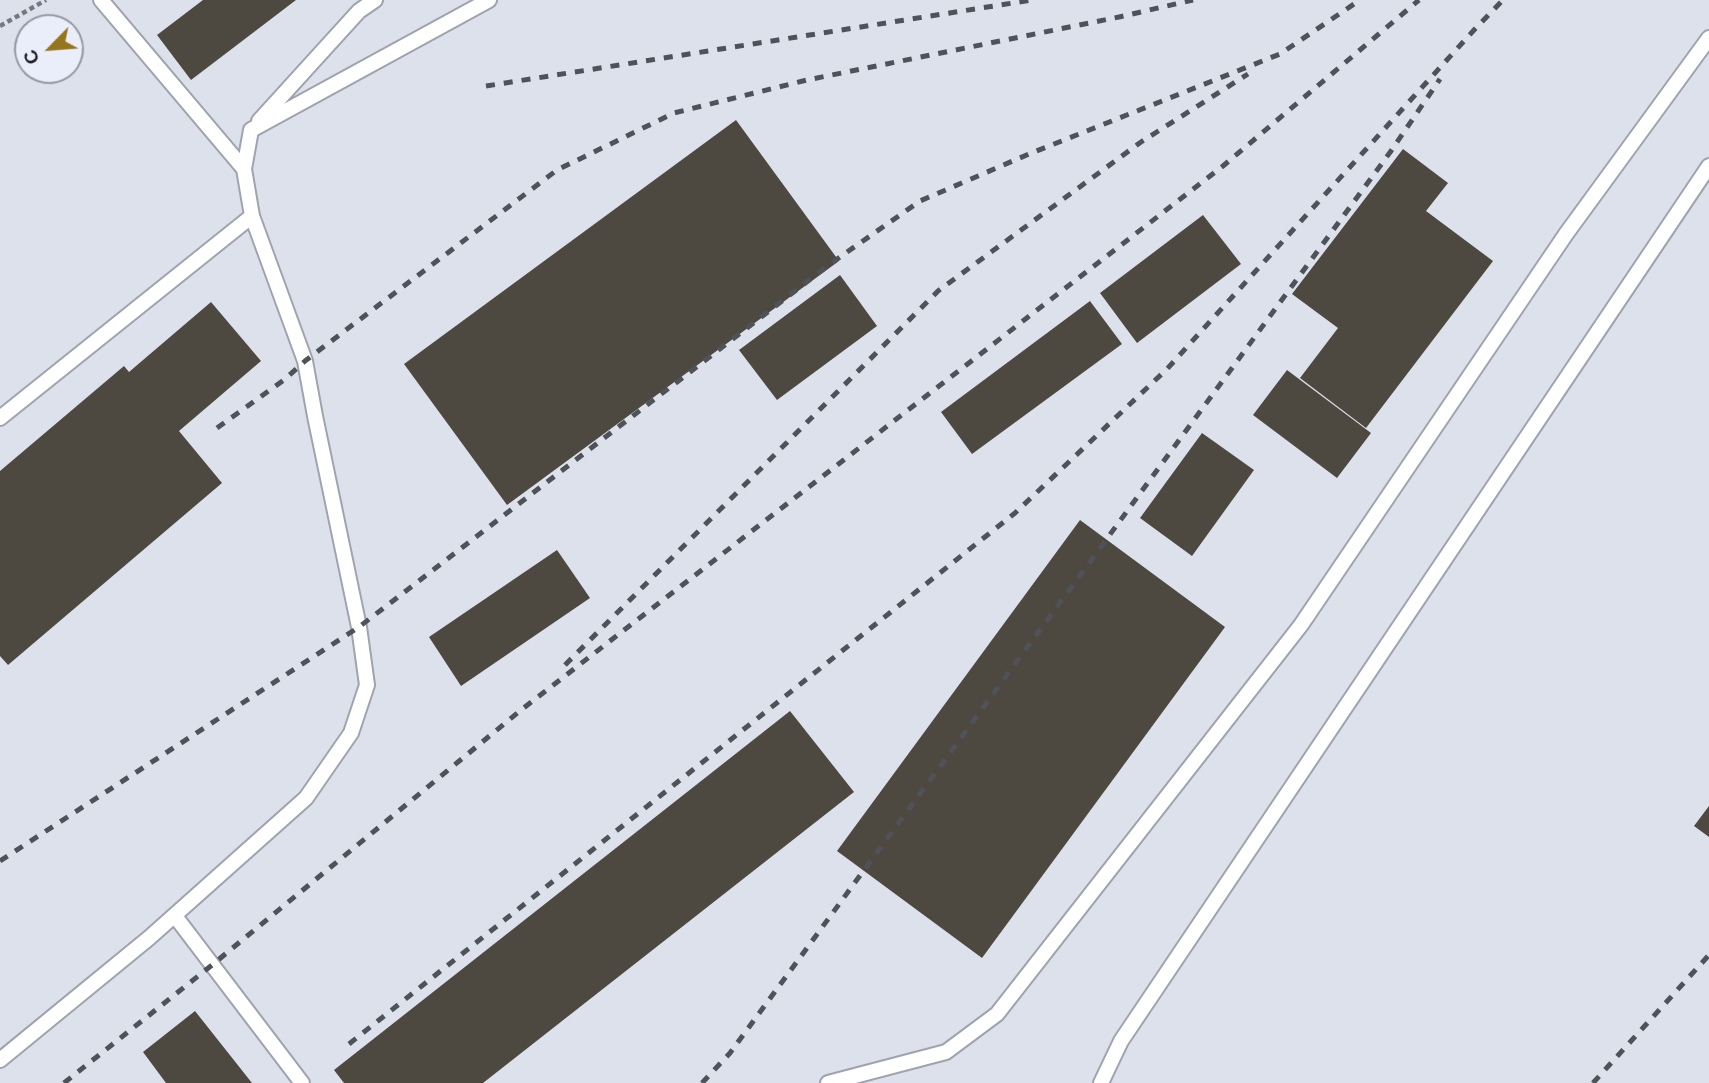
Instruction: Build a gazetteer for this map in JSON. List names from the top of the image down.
{
  "north": "bottom left"
}
